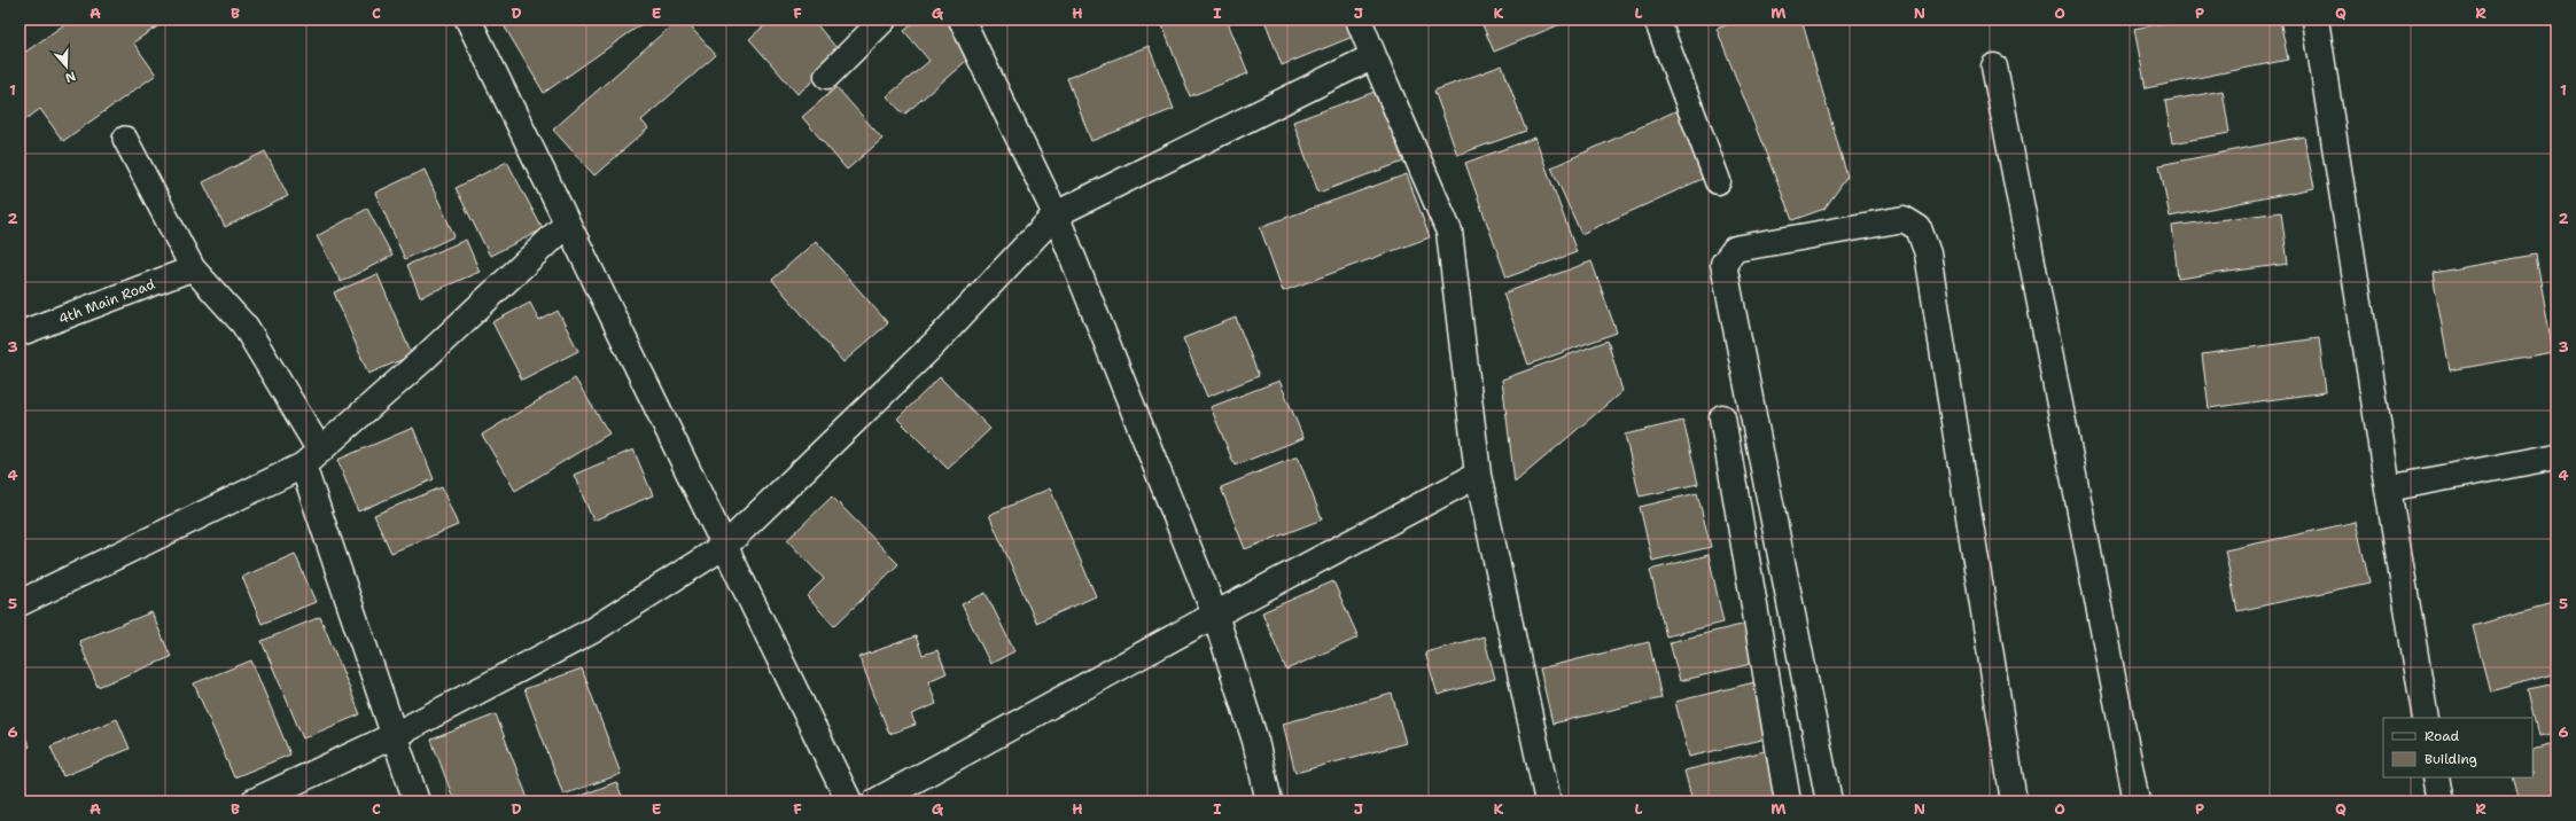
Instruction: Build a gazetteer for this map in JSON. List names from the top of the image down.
{
  "streets": {
    "lane": ["4th Main Road"]
  },
  "legend": ["Road", "Building"],
  "north": "bottom",
  "grid": {
    "columns": [
      "A",
      "B",
      "C",
      "D",
      "E",
      "F",
      "G",
      "H",
      "I",
      "J",
      "K",
      "L",
      "M",
      "N",
      "O",
      "P",
      "Q",
      "R"
    ],
    "rows": [
      "1",
      "2",
      "3",
      "4",
      "5",
      "6"
    ]
  }
}
